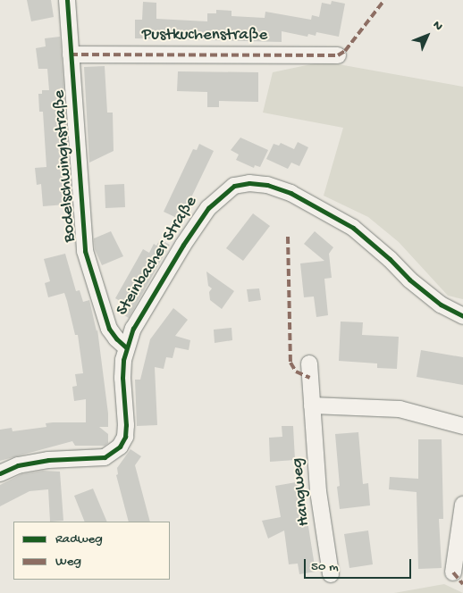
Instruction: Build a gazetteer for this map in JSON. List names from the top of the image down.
{
  "streets": {
    "street": [
      "Pustkuchenstraße",
      "Bodelschwinghstraße",
      "Steinbacher Straße",
      "Hangweg"
    ]
  },
  "crossings": [
    ["Pustkuchenstraße", "Bodelschwinghstraße"],
    ["Bodelschwinghstraße", "Steinbacher Straße"]
  ],
  "legend": ["Radweg", "Weg"],
  "scale_bar": "50 m",
  "north": "top right"
}
